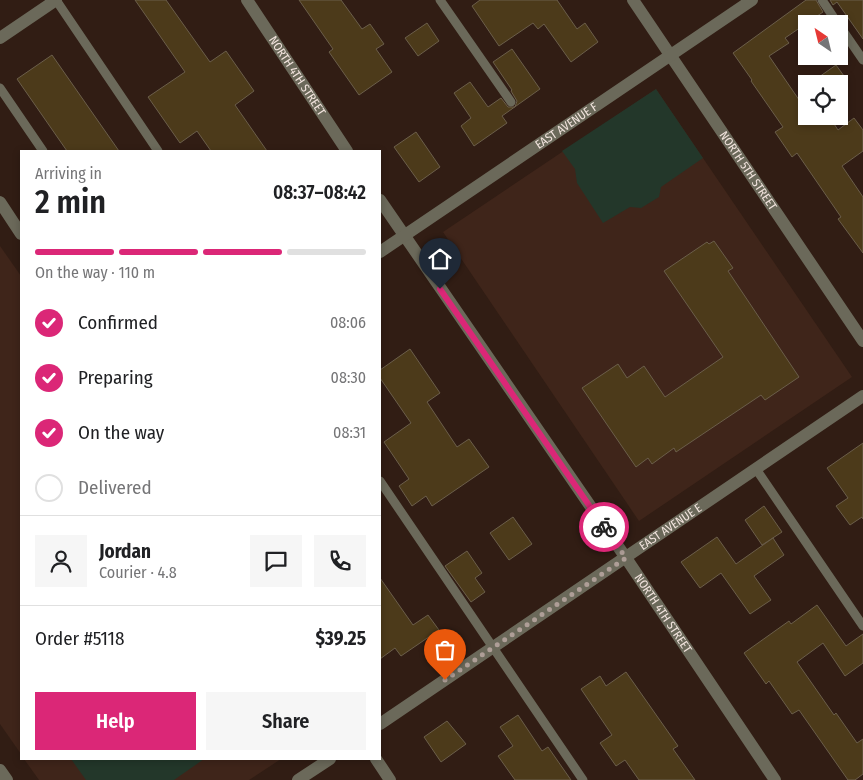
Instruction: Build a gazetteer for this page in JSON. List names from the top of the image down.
{
  "streets": {
    "street": [
      "NORTH 4TH STREET",
      "EAST AVENUE F",
      "NORTH 5TH STREET",
      "EAST AVENUE E"
    ]
  },
  "crossings": [
    ["NORTH 4TH STREET", "EAST AVENUE F"],
    ["NORTH 4TH STREET", "EAST AVENUE E"],
    ["EAST AVENUE F", "NORTH 5TH STREET"]
  ],
  "north": "top left",
  "page": {
    "heading": ["2 min", "Arriving in", "08:37–08:42"],
    "panel": [
      "Jordan",
      "Courier · 4.8",
      "Order #5118",
      "$39.25"
    ],
    "bar": "On the way · 110 m",
    "list": [
      ["Confirmed", "08:06"],
      ["Preparing", "08:30"],
      ["On the way", "08:31"],
      "Delivered"
    ],
    "buttons": ["Help", "Share"]
  }
}
